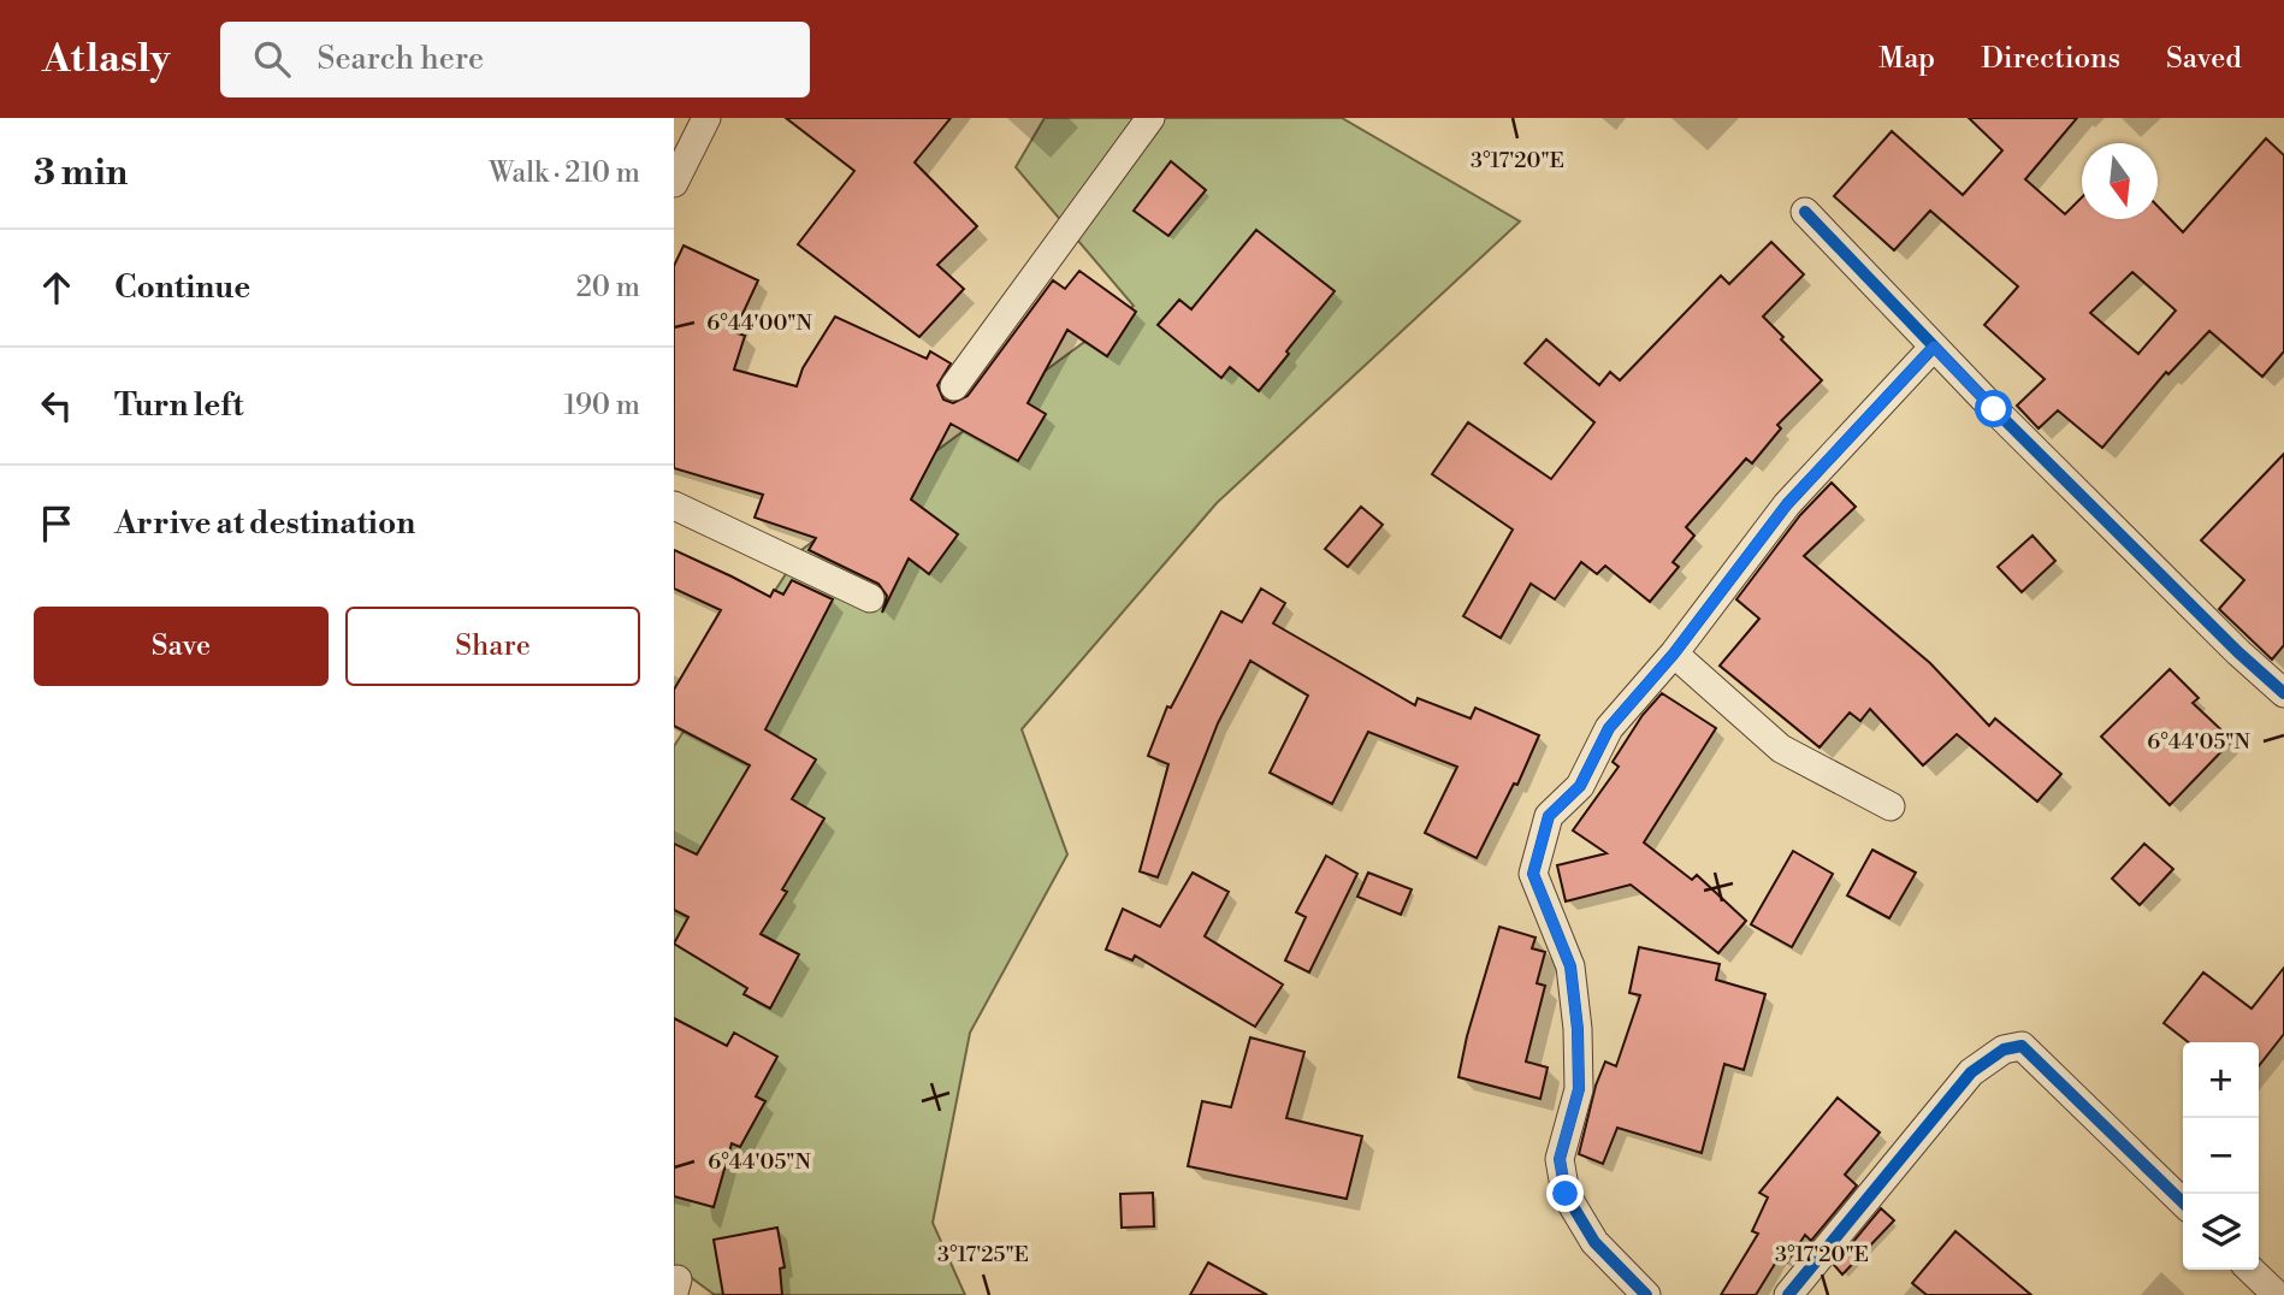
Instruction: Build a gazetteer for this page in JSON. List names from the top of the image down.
{
  "north": "bottom",
  "page": {
    "header": "Atlasly",
    "search": "Search here",
    "nav": ["Map", "Directions", "Saved"],
    "heading": ["3 min", "Walk · 210 m"],
    "list": [
      ["Continue", "20 m"],
      ["Turn left", "190 m"],
      "Arrive at destination"
    ],
    "buttons": ["Save", "Share"],
    "map_buttons": ["+", "−"]
  },
  "coordinates": [
    "3°17'20\"E",
    "6°44'00\"N",
    "6°44'05\"N",
    "3°17'25\"E"
  ]
}
